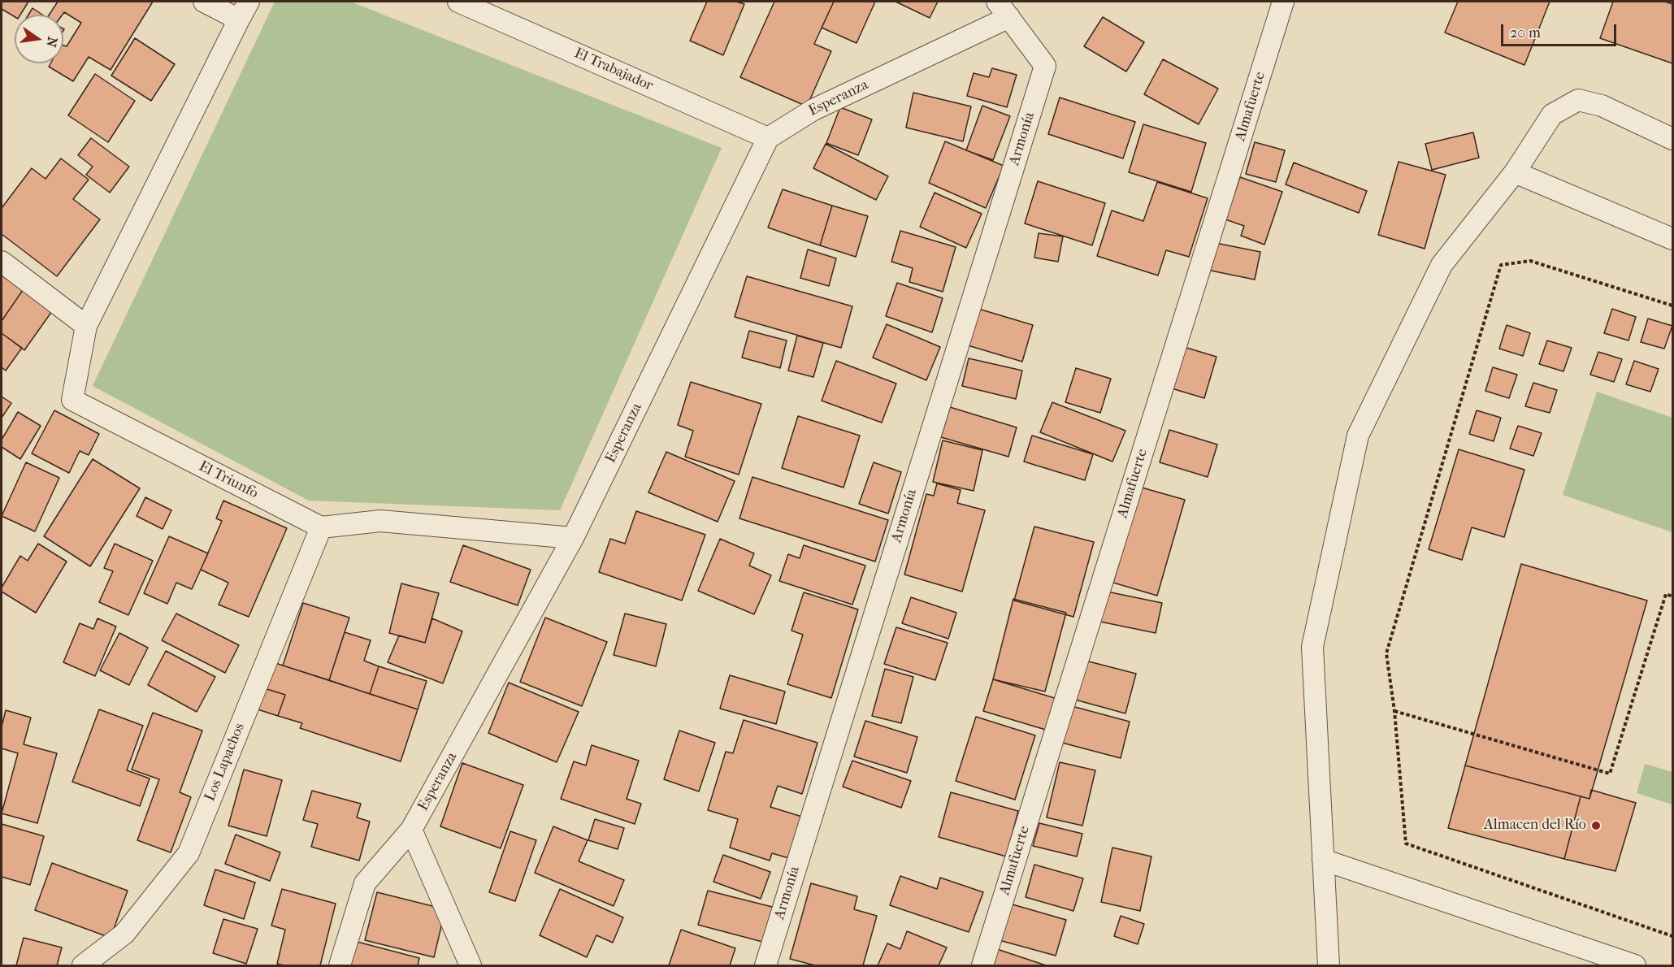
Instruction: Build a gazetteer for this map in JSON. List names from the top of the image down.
{
  "streets": {
    "lane": [
      "El Trabajador",
      "Esperanza",
      "Almafuerte",
      "Armonía",
      "El Triunfo",
      "Los Lapachos"
    ]
  },
  "crossings": [
    ["El Trabajador", "Esperanza"],
    ["Esperanza", "Armonía"],
    ["El Triunfo", "Los Lapachos"]
  ],
  "places": ["Almacen del Río"],
  "scale_bar": "20 m",
  "north": "right"
}
